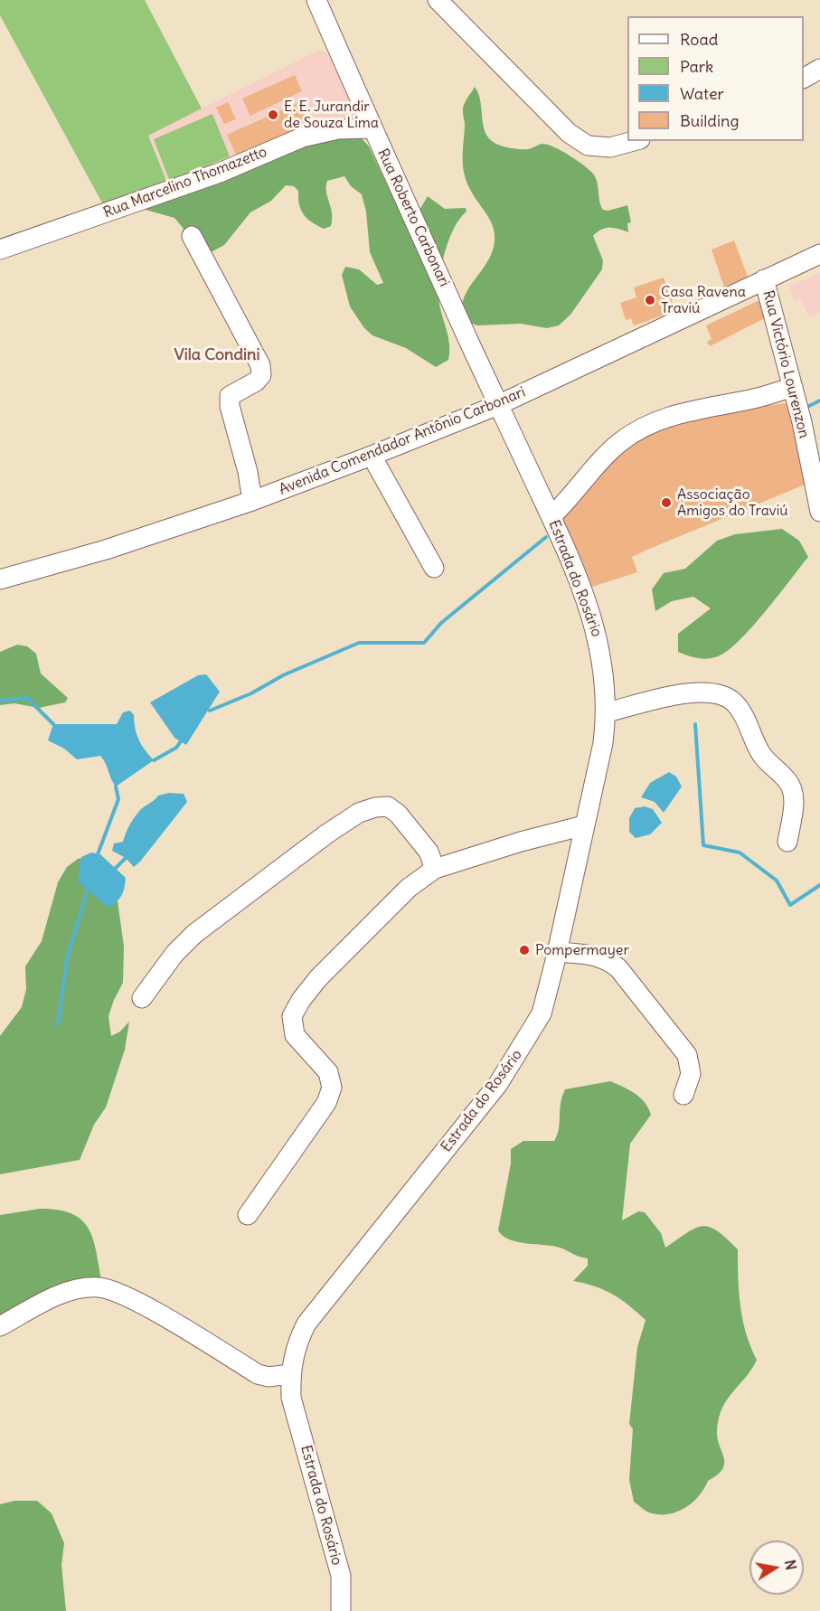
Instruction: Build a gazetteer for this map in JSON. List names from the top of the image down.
{
  "streets": {
    "street": [
      "Rua Marcelino Thomazetto",
      "Rua Roberto Carbonari",
      "Rua Victório Lourenzon",
      "Avenida Comendador Antônio Carbonari",
      "Estrada do Rosário"
    ]
  },
  "crossings": [
    ["Rua Marcelino Thomazetto", "Rua Roberto Carbonari"],
    ["Rua Roberto Carbonari", "Avenida Comendador Antônio Carbonari"],
    ["Rua Roberto Carbonari", "Estrada do Rosário"],
    ["Rua Victório Lourenzon", "Avenida Comendador Antônio Carbonari"],
    ["Avenida Comendador Antônio Carbonari", "Estrada do Rosário"]
  ],
  "districts": ["Vila Condini"],
  "places": [
    "E. E. Jurandir de Souza Lima",
    "Casa Ravena Traviú",
    "Associação Amigos do Traviú",
    "Pompermayer"
  ],
  "legend": [
    "Road",
    "Park",
    "Water",
    "Building"
  ],
  "north": "right"
}
